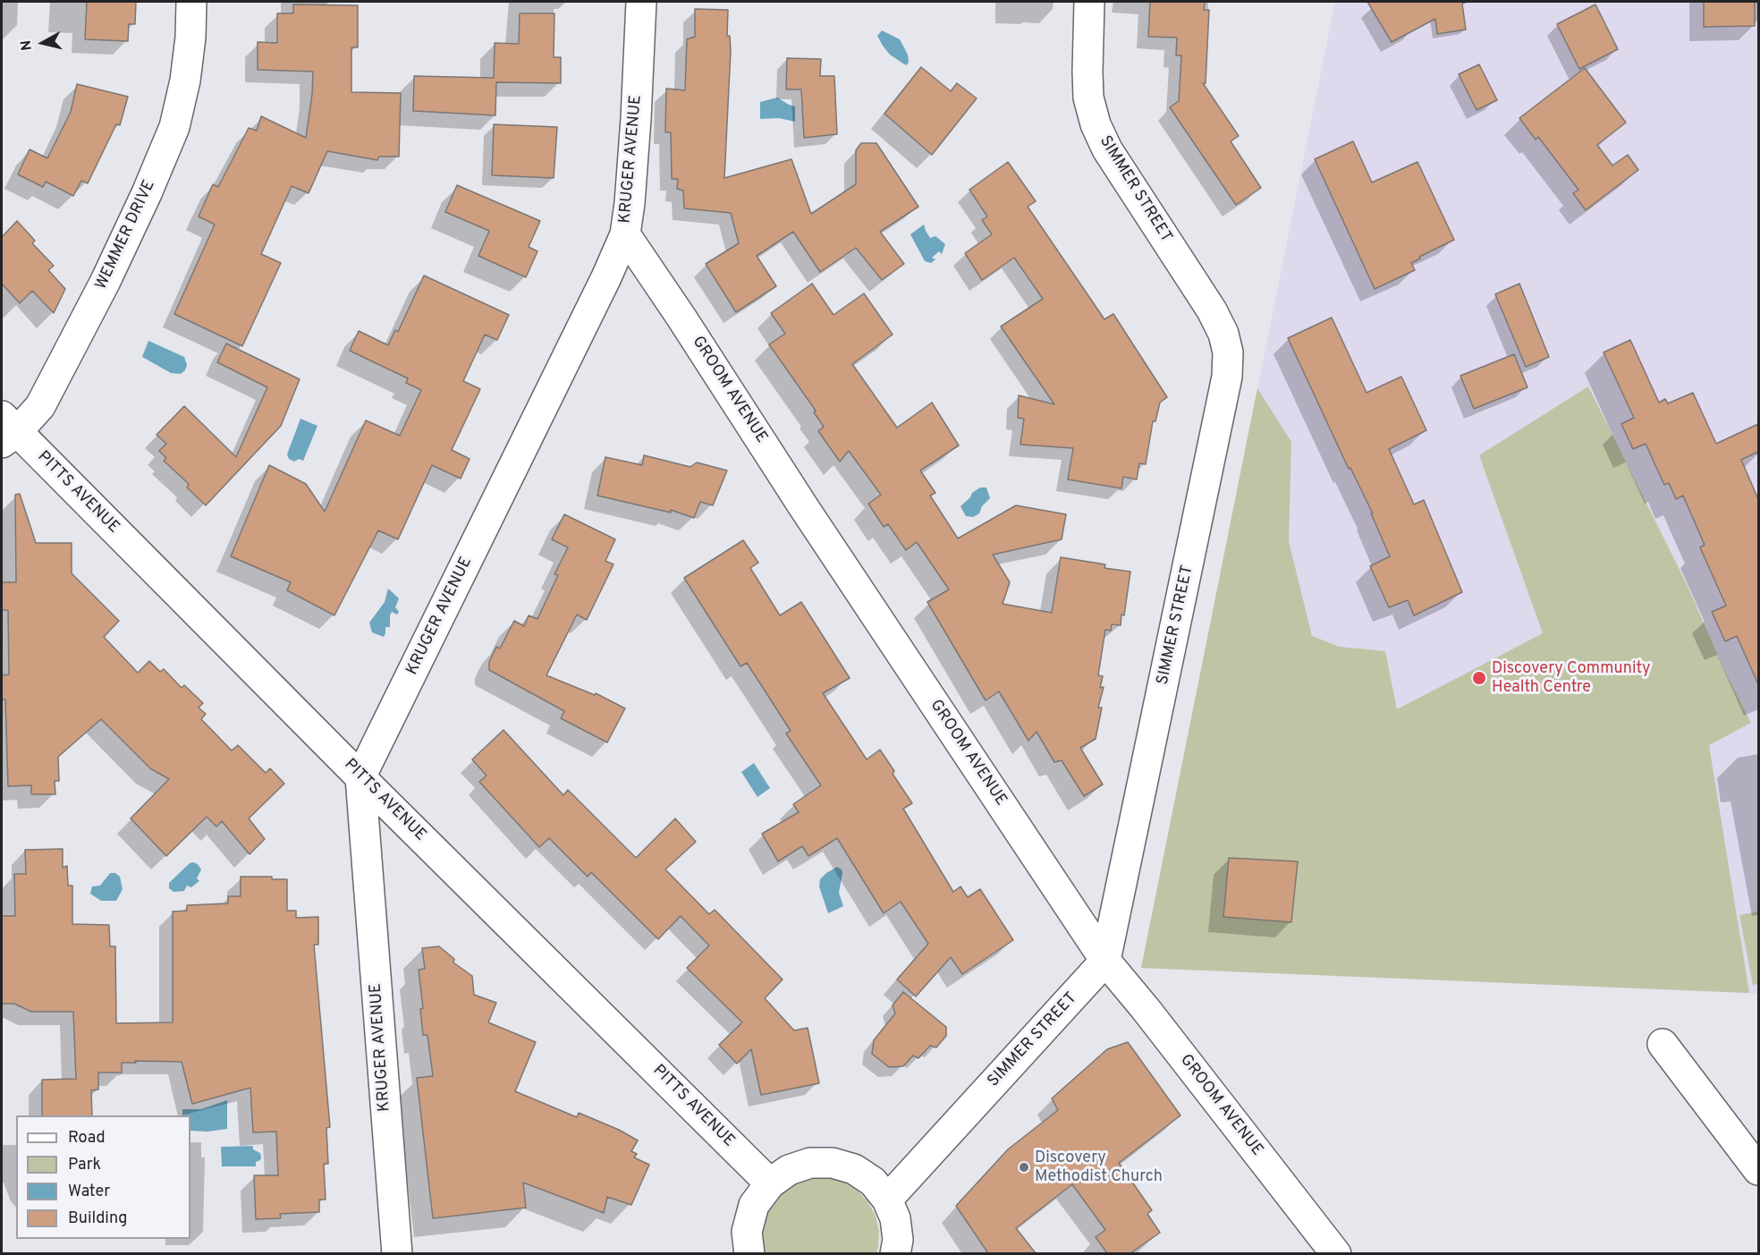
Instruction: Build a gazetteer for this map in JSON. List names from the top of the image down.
{
  "streets": {
    "street": [
      "KRUGER AVENUE",
      "SIMMER STREET",
      "WEMMER DRIVE",
      "GROOM AVENUE",
      "PITTS AVENUE"
    ]
  },
  "crossings": [
    ["KRUGER AVENUE", "GROOM AVENUE"],
    ["KRUGER AVENUE", "PITTS AVENUE"],
    ["SIMMER STREET", "GROOM AVENUE"],
    ["WEMMER DRIVE", "PITTS AVENUE"]
  ],
  "places": ["Discovery Community Health Centre", "Discovery Methodist Church"],
  "legend": [
    "Road",
    "Park",
    "Water",
    "Building"
  ],
  "north": "left"
}
